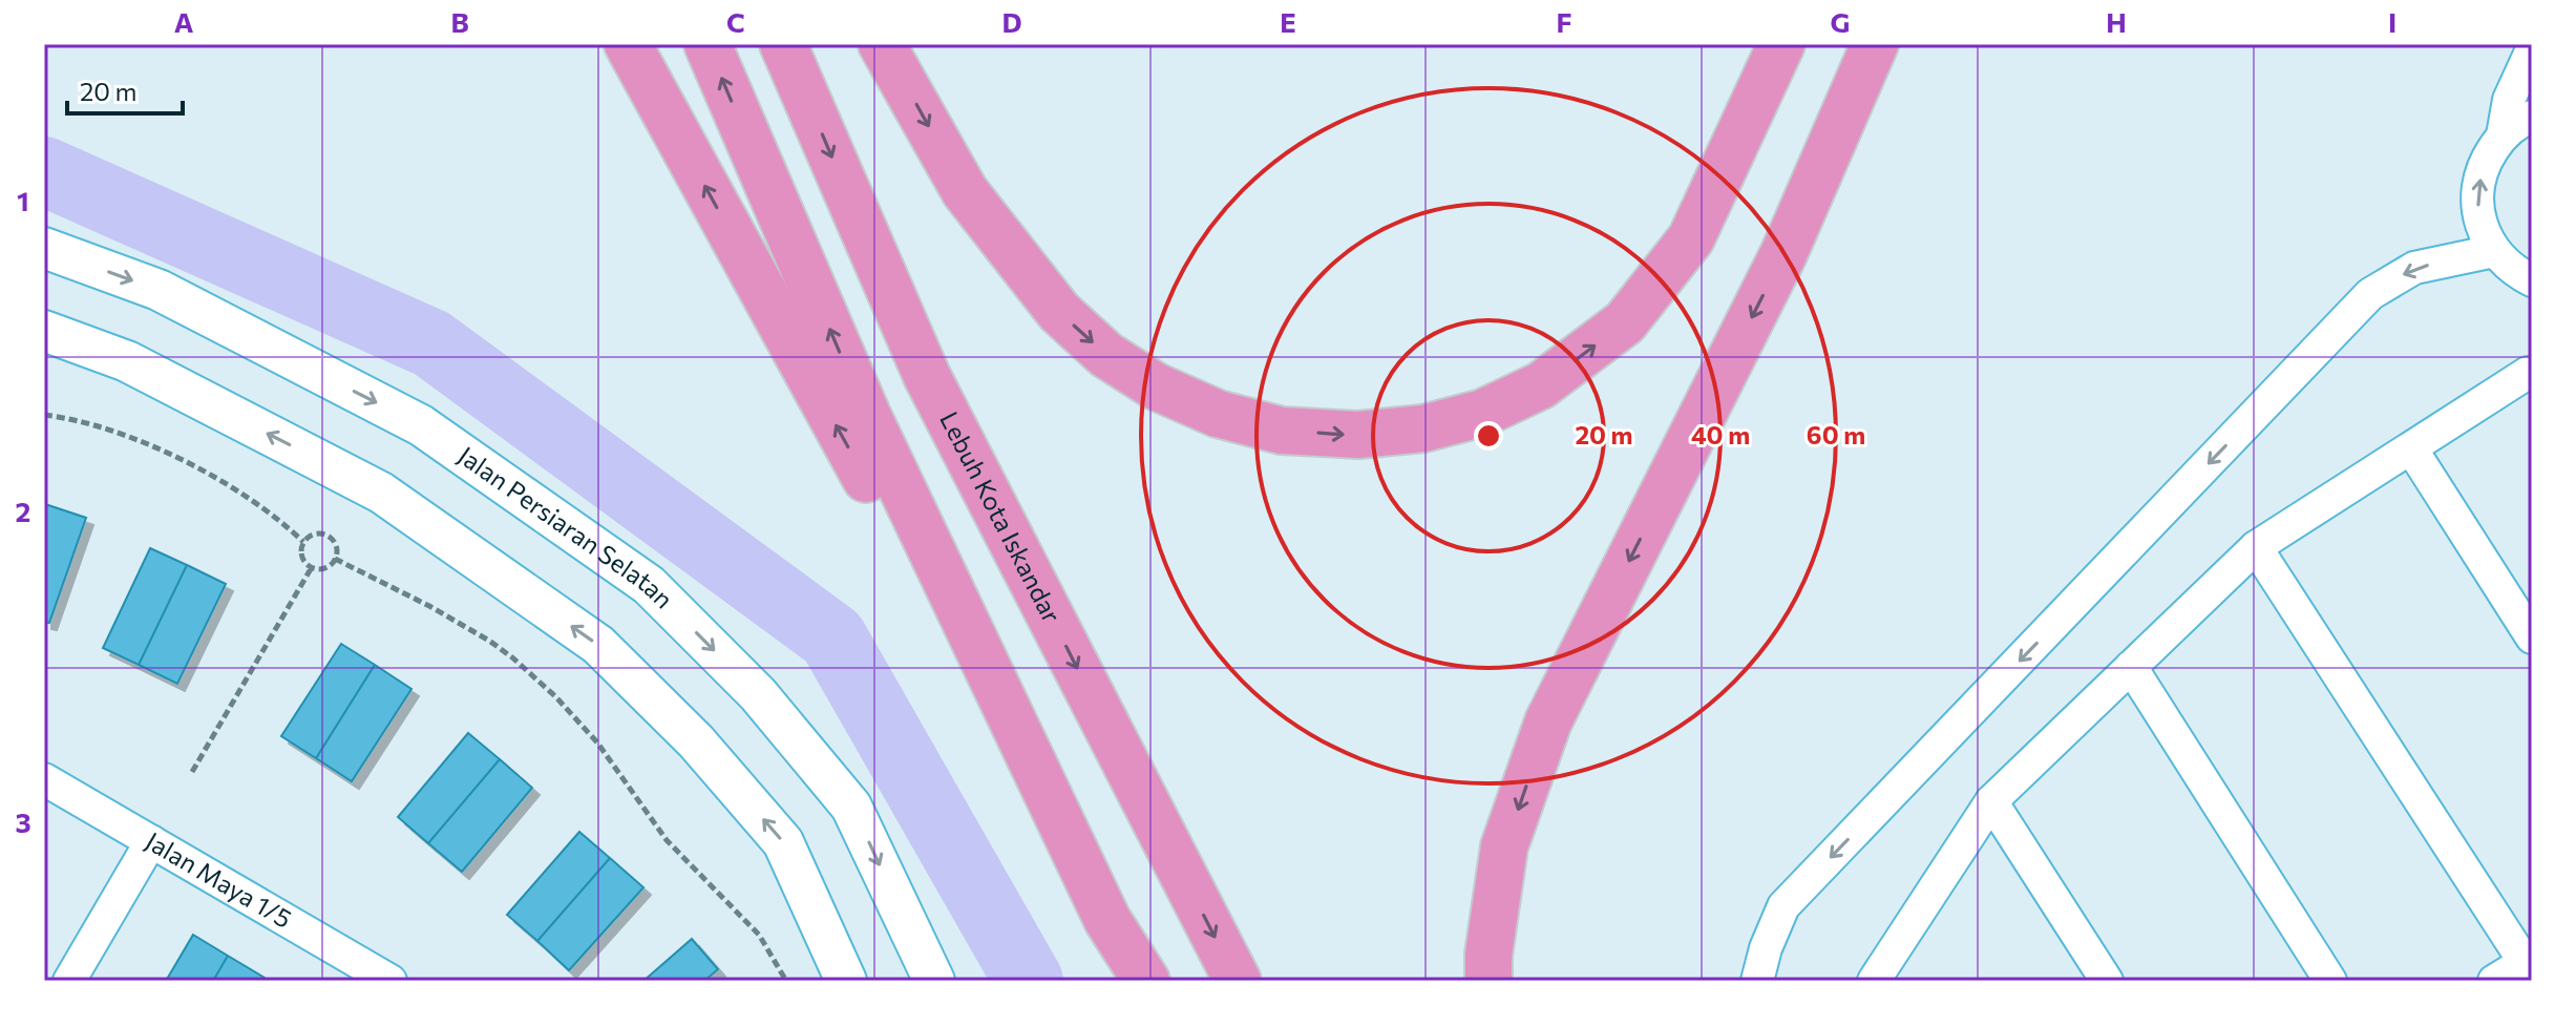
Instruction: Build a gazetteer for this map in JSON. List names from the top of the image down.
{
  "streets": {
    "highway": ["Lebuh Kota Iskandar"],
    "street": ["Jalan Persiaran Selatan", "Jalan Maya 1/5"]
  },
  "scale_bar": "20 m",
  "grid": {
    "columns": [
      "A",
      "B",
      "C",
      "D",
      "E",
      "F",
      "G",
      "H",
      "I"
    ],
    "rows": ["1", "2", "3"]
  },
  "rings": ["20 m", "40 m", "60 m"]
}
